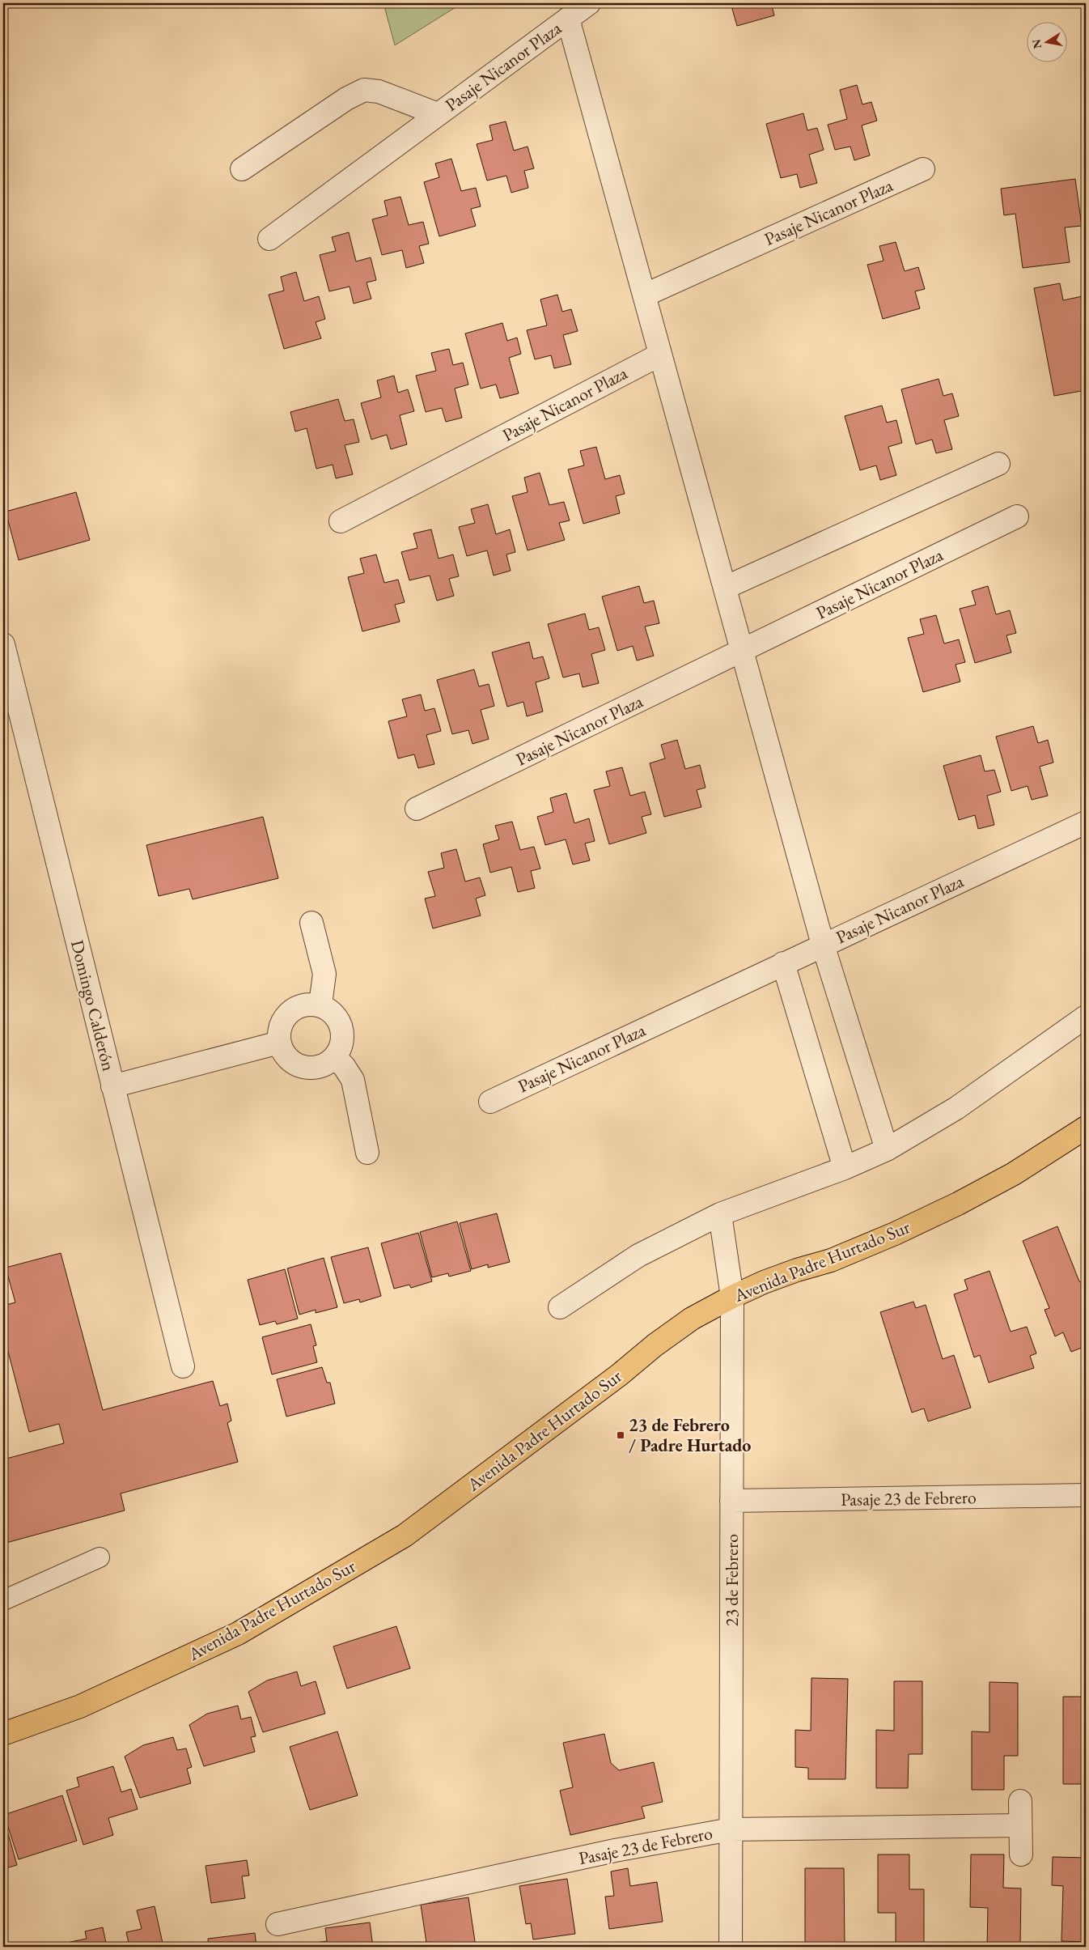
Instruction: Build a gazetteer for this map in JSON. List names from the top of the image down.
{
  "streets": {
    "main road": ["Avenida Padre Hurtado Sur"],
    "street": [
      "Pasaje Nicanor Plaza",
      "Domingo Calderón",
      "Pasaje 23 de Febrero",
      "23 de Febrero"
    ]
  },
  "crossings": [
    ["Avenida Padre Hurtado Sur", "23 de Febrero"],
    ["Pasaje 23 de Febrero", "23 de Febrero"]
  ],
  "places": {
    "transit": ["23 de Febrero / Padre Hurtado"]
  },
  "north": "left"
}
